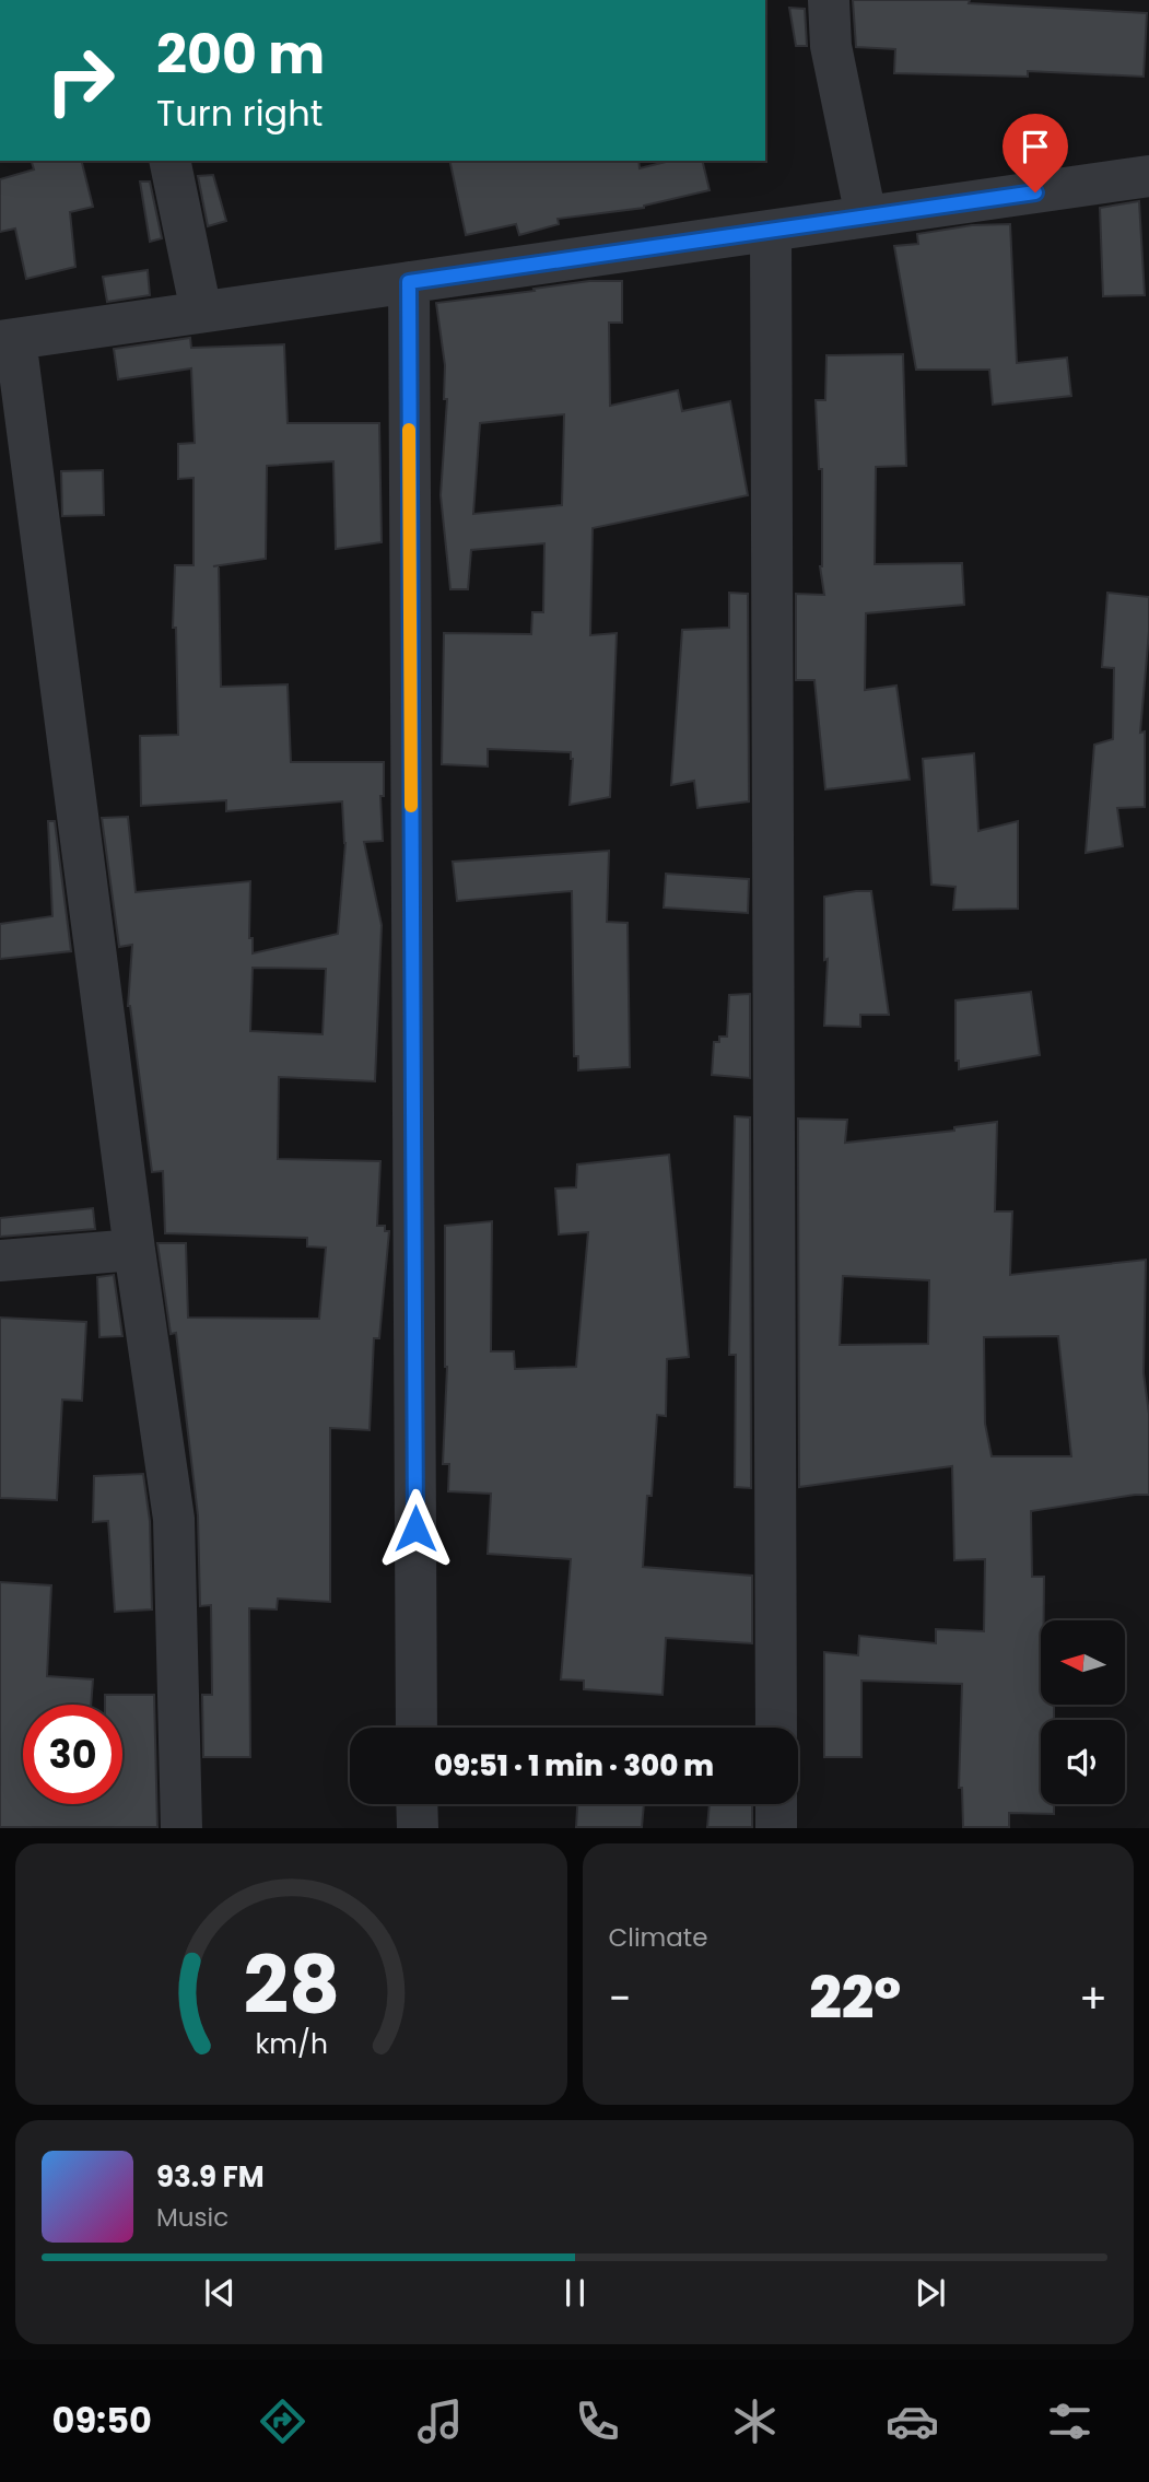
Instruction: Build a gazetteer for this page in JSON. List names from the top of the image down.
{
  "north": "left",
  "page": {
    "turn": ["200 m", "Turn right"],
    "limit": "30",
    "trip": "09:51 · 1 min · 300 m",
    "tile": "Climate",
    "heat": ["−", "22°", "+"],
    "song": ["93.9 FM", "Music"],
    "tabs": "09:50",
    "gauge": ["28", "km/h"]
  }
}
